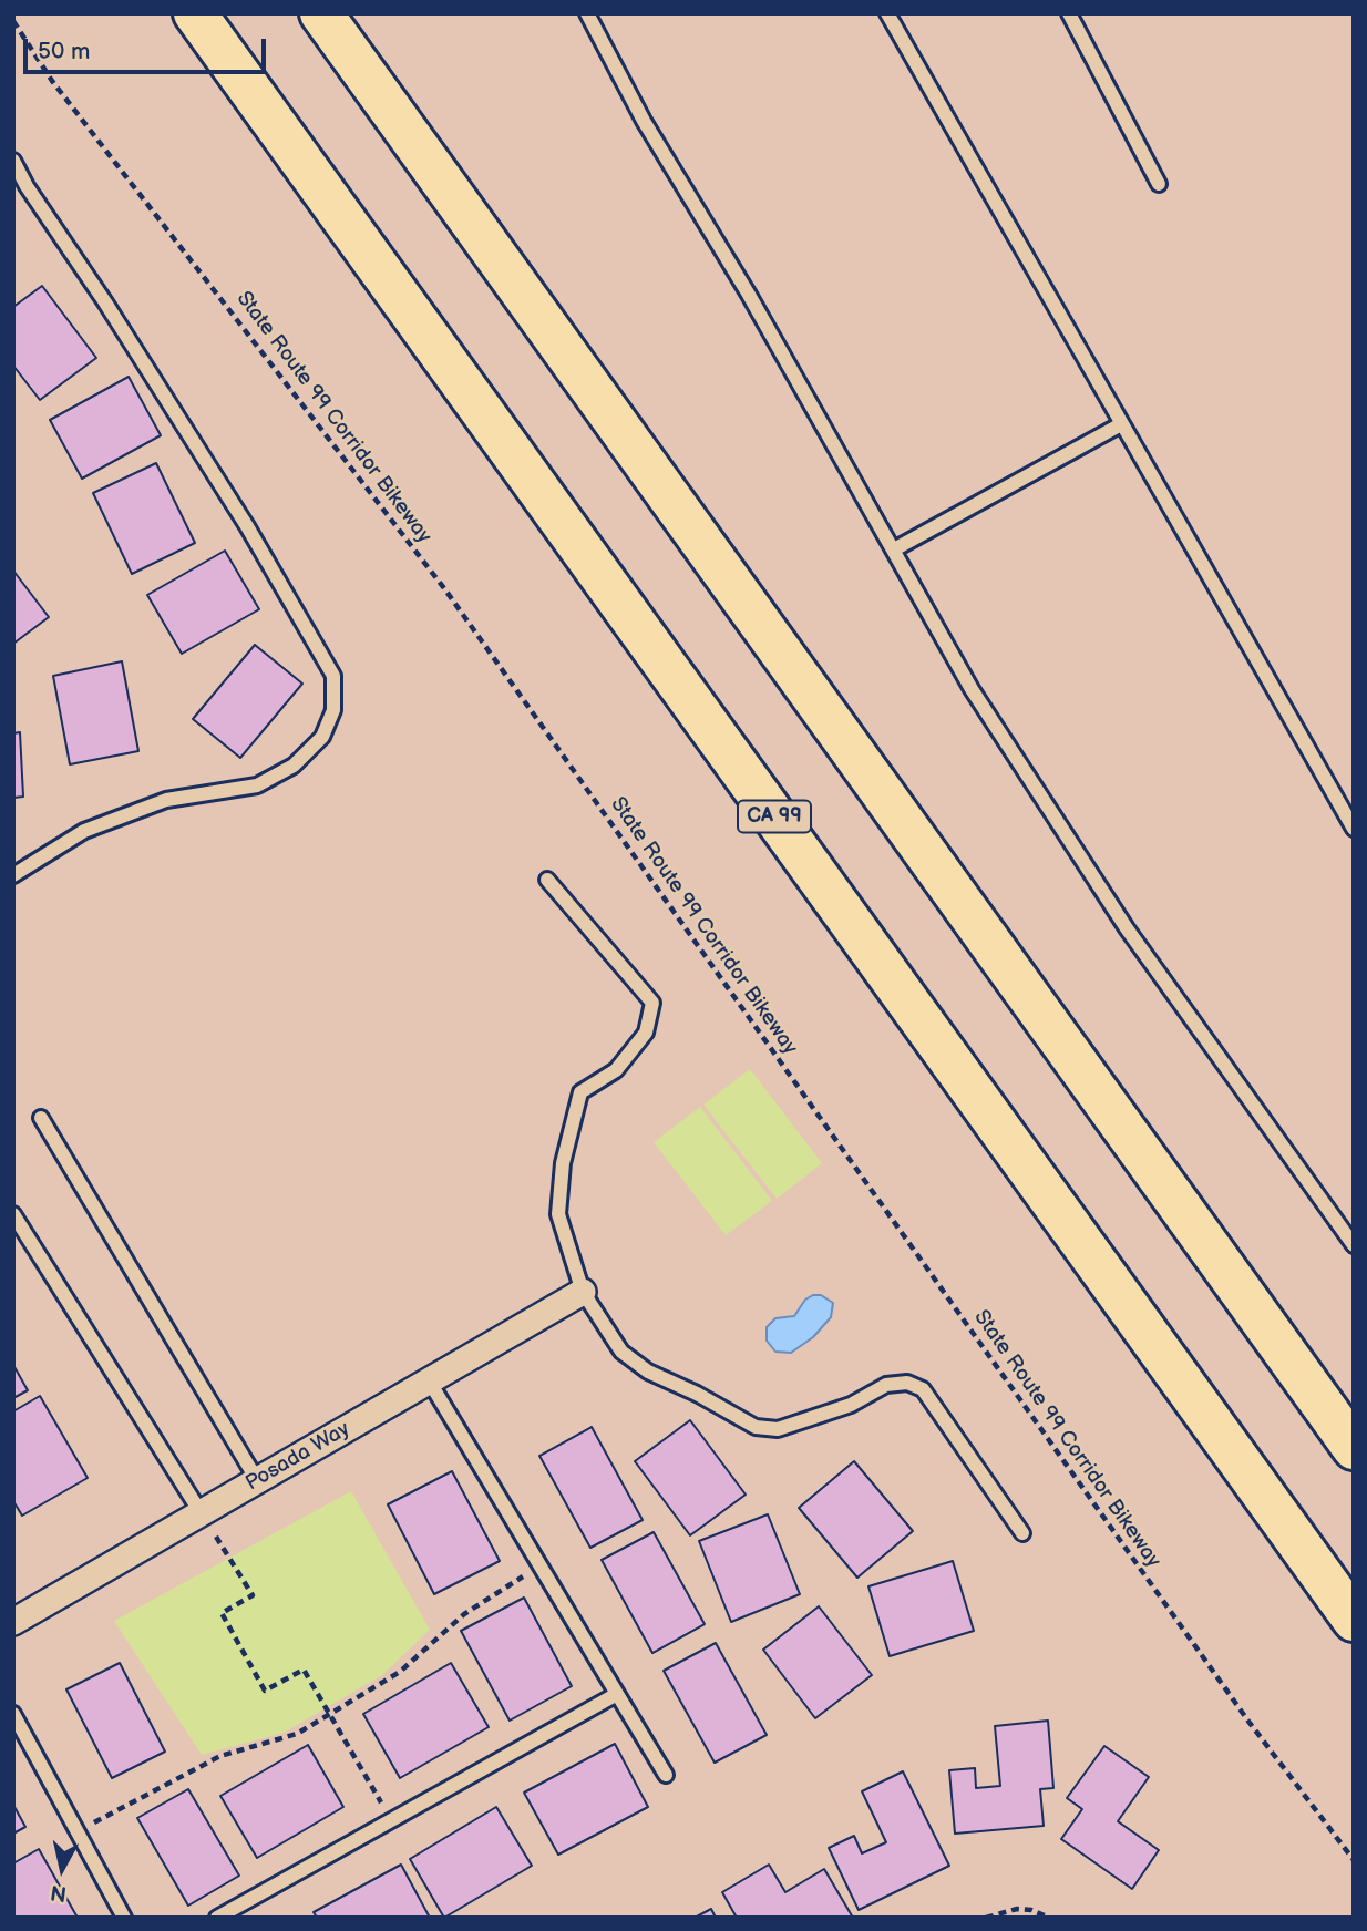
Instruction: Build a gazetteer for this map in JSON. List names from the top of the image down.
{
  "streets": {
    "highway": ["CA 99"],
    "street": ["Posada Way"],
    "path": ["State Route 99 Corridor Bikeway"]
  },
  "scale_bar": "50 m",
  "north": "bottom"
}
